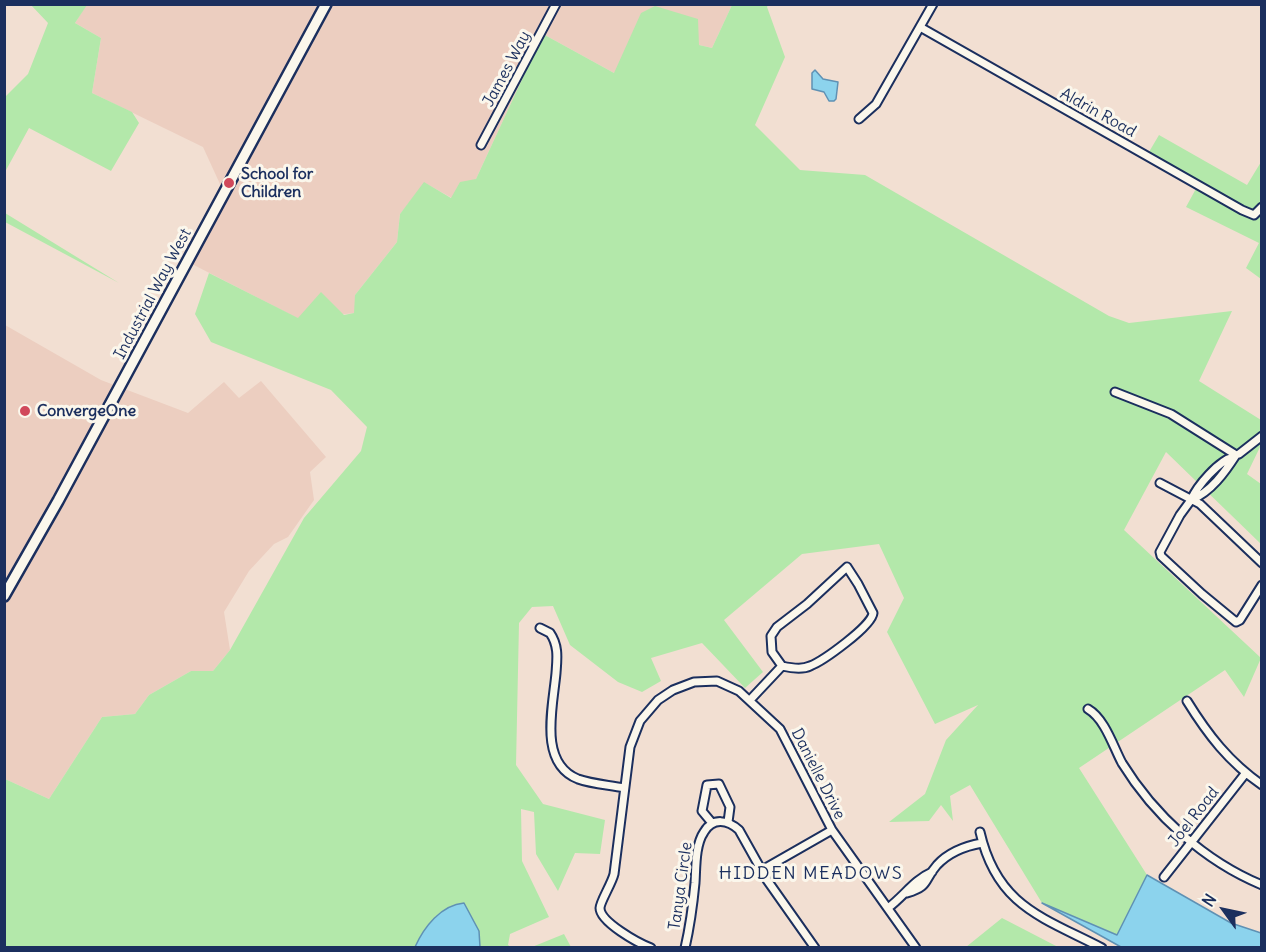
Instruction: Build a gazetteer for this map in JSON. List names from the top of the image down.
{
  "streets": {
    "street": [
      "James Way",
      "Aldrin Road",
      "Industrial Way West",
      "Danielle Drive",
      "Joel Road",
      "Tanya Circle"
    ]
  },
  "districts": ["HIDDEN MEADOWS"],
  "places": ["School for Children", "ConvergeOne"],
  "north": "top left"
}
